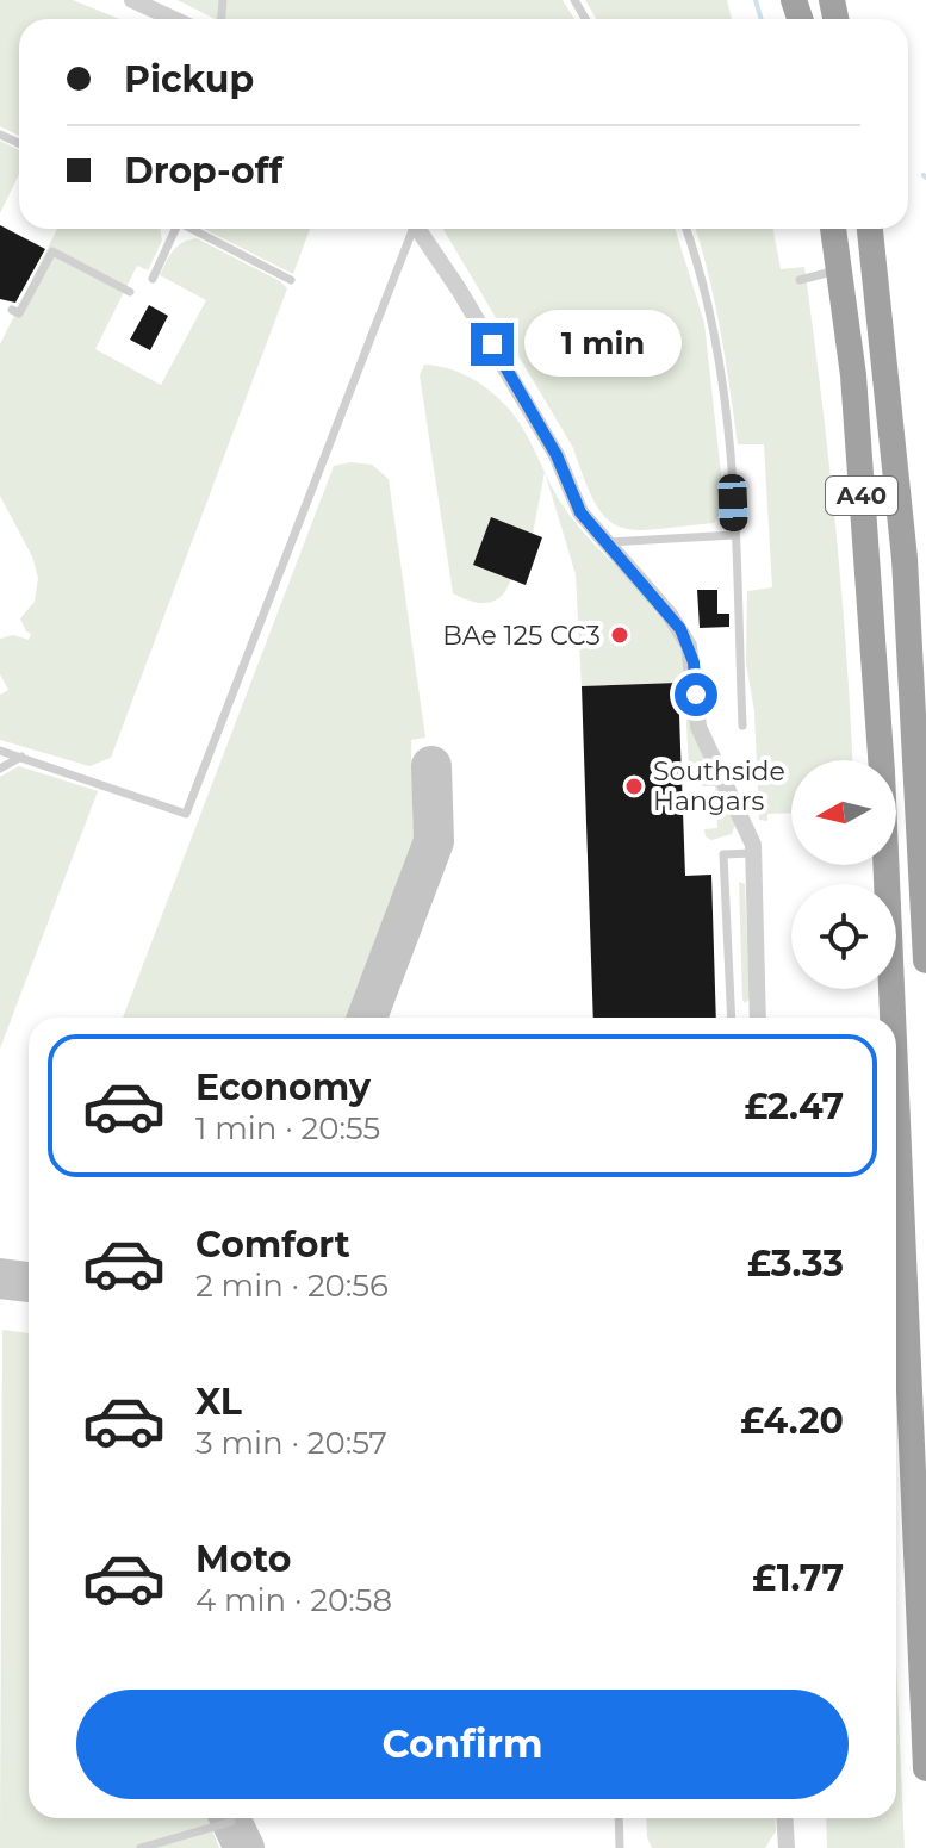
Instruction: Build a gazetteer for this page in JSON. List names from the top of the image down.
{
  "streets": {
    "highway": ["A40"]
  },
  "places": ["BAe 125 CC3", "Southside Hangars"],
  "north": "left",
  "page": {
    "banner": ["Pickup", "Drop-off"],
    "bubble": "1 min",
    "list": [
      {
        "name": "Economy",
        "note": "1 min · 20:55",
        "value": "£2.47"
      },
      {
        "name": "Comfort",
        "note": "2 min · 20:56",
        "value": "£3.33"
      },
      {
        "name": "XL",
        "note": "3 min · 20:57",
        "value": "£4.20"
      },
      {
        "name": "Moto",
        "note": "4 min · 20:58",
        "value": "£1.77"
      }
    ],
    "buttons": "Confirm"
  }
}
